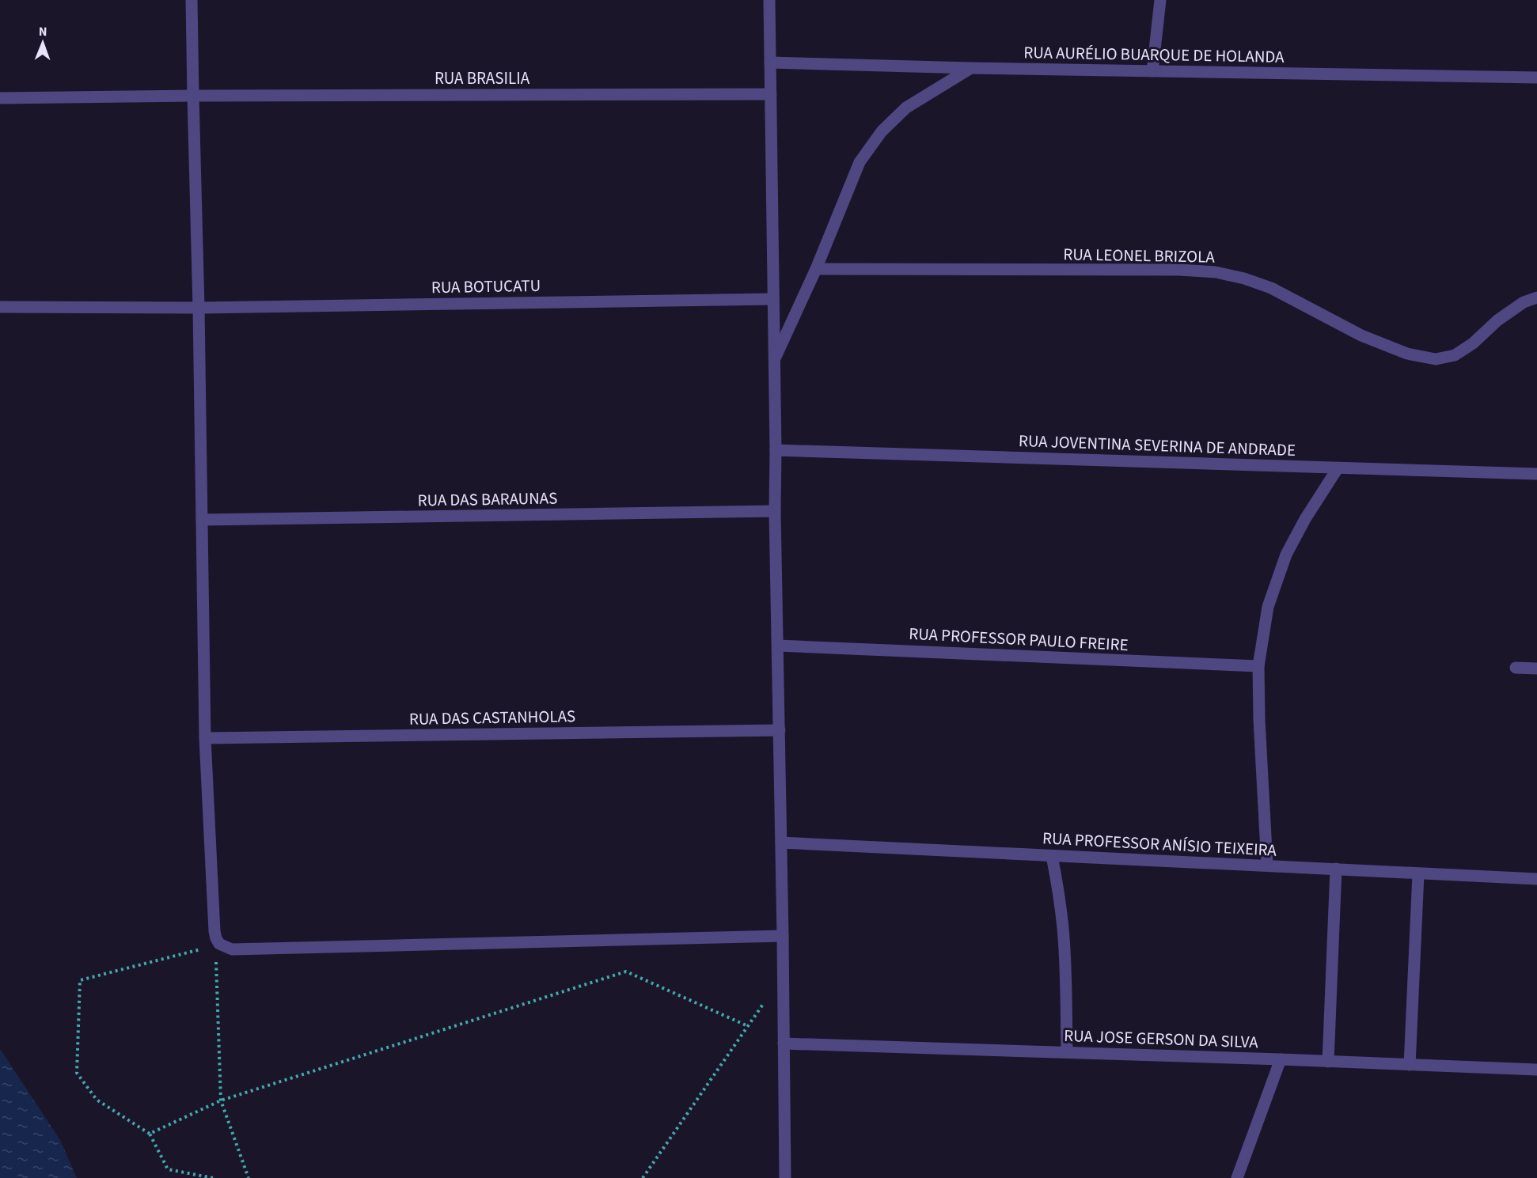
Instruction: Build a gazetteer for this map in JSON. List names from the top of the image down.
{
  "streets": {
    "street": [
      "RUA AURÉLIO BUARQUE DE HOLANDA",
      "RUA BRASILIA",
      "RUA LEONEL BRIZOLA",
      "RUA BOTUCATU",
      "RUA JOVENTINA SEVERINA DE ANDRADE",
      "RUA DAS BARAUNAS",
      "RUA PROFESSOR PAULO FREIRE",
      "RUA DAS CASTANHOLAS",
      "RUA PROFESSOR ANÍSIO TEIXEIRA",
      "RUA JOSE GERSON DA SILVA"
    ]
  },
  "north": "top"
}
